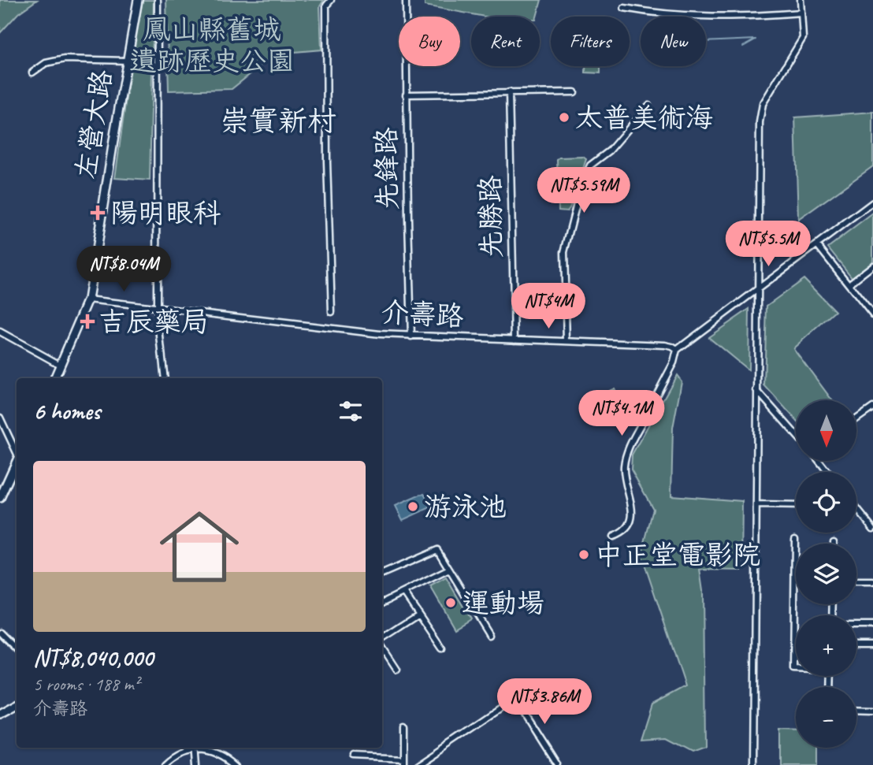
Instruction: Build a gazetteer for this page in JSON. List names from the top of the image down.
{
  "streets": {
    "street": [
      "左營大路",
      "先鋒路",
      "先勝路",
      "介壽路"
    ]
  },
  "crossings": [
    ["左營大路", "介壽路"],
    ["先鋒路", "介壽路"],
    ["先勝路", "介壽路"]
  ],
  "districts": ["崇實新村"],
  "parks": ["鳳山縣舊城 遺跡歷史公園"],
  "places": {
    "other": [
      "太普美術海",
      "游泳池",
      "中正堂電影院",
      "運動場"
    ],
    "health": ["陽明眼科", "吉辰藥局"]
  },
  "north": "bottom",
  "page": {
    "chip": [
      "Buy",
      "Rent",
      "Filters",
      "New"
    ],
    "price": [
      "NT$5.59M",
      "NT$5.5M",
      "NT$8.04M",
      "NT$4M",
      "NT$4.1M",
      "NT$3.86M"
    ],
    "heading": "6 homes",
    "map_buttons": ["+", "−"],
    "list": [
      {
        "name": "NT$8,040,000",
        "note": "5 rooms · 188 m² · 介壽路"
      }
    ]
  }
}
